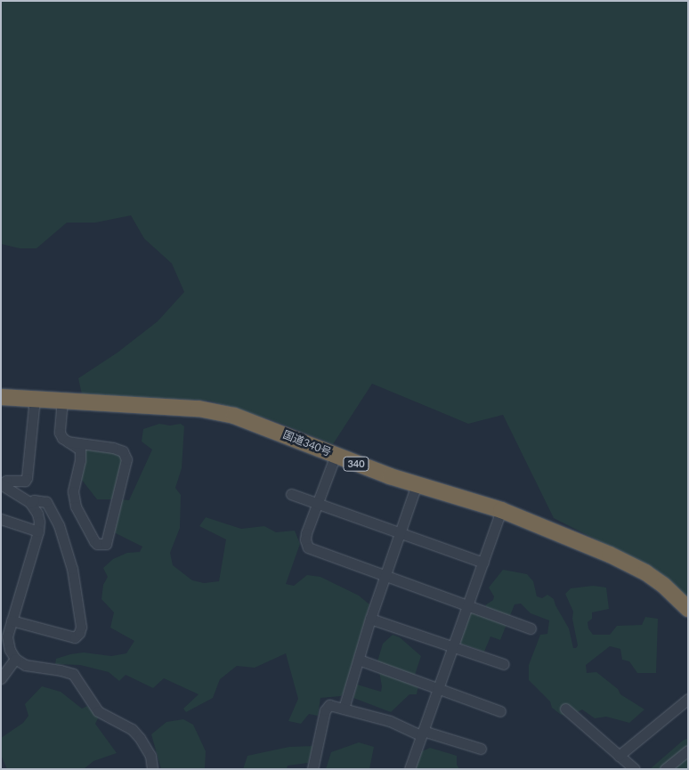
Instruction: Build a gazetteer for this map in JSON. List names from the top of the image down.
{
  "streets": {
    "highway": ["国道340号", "340"]
  }
}
